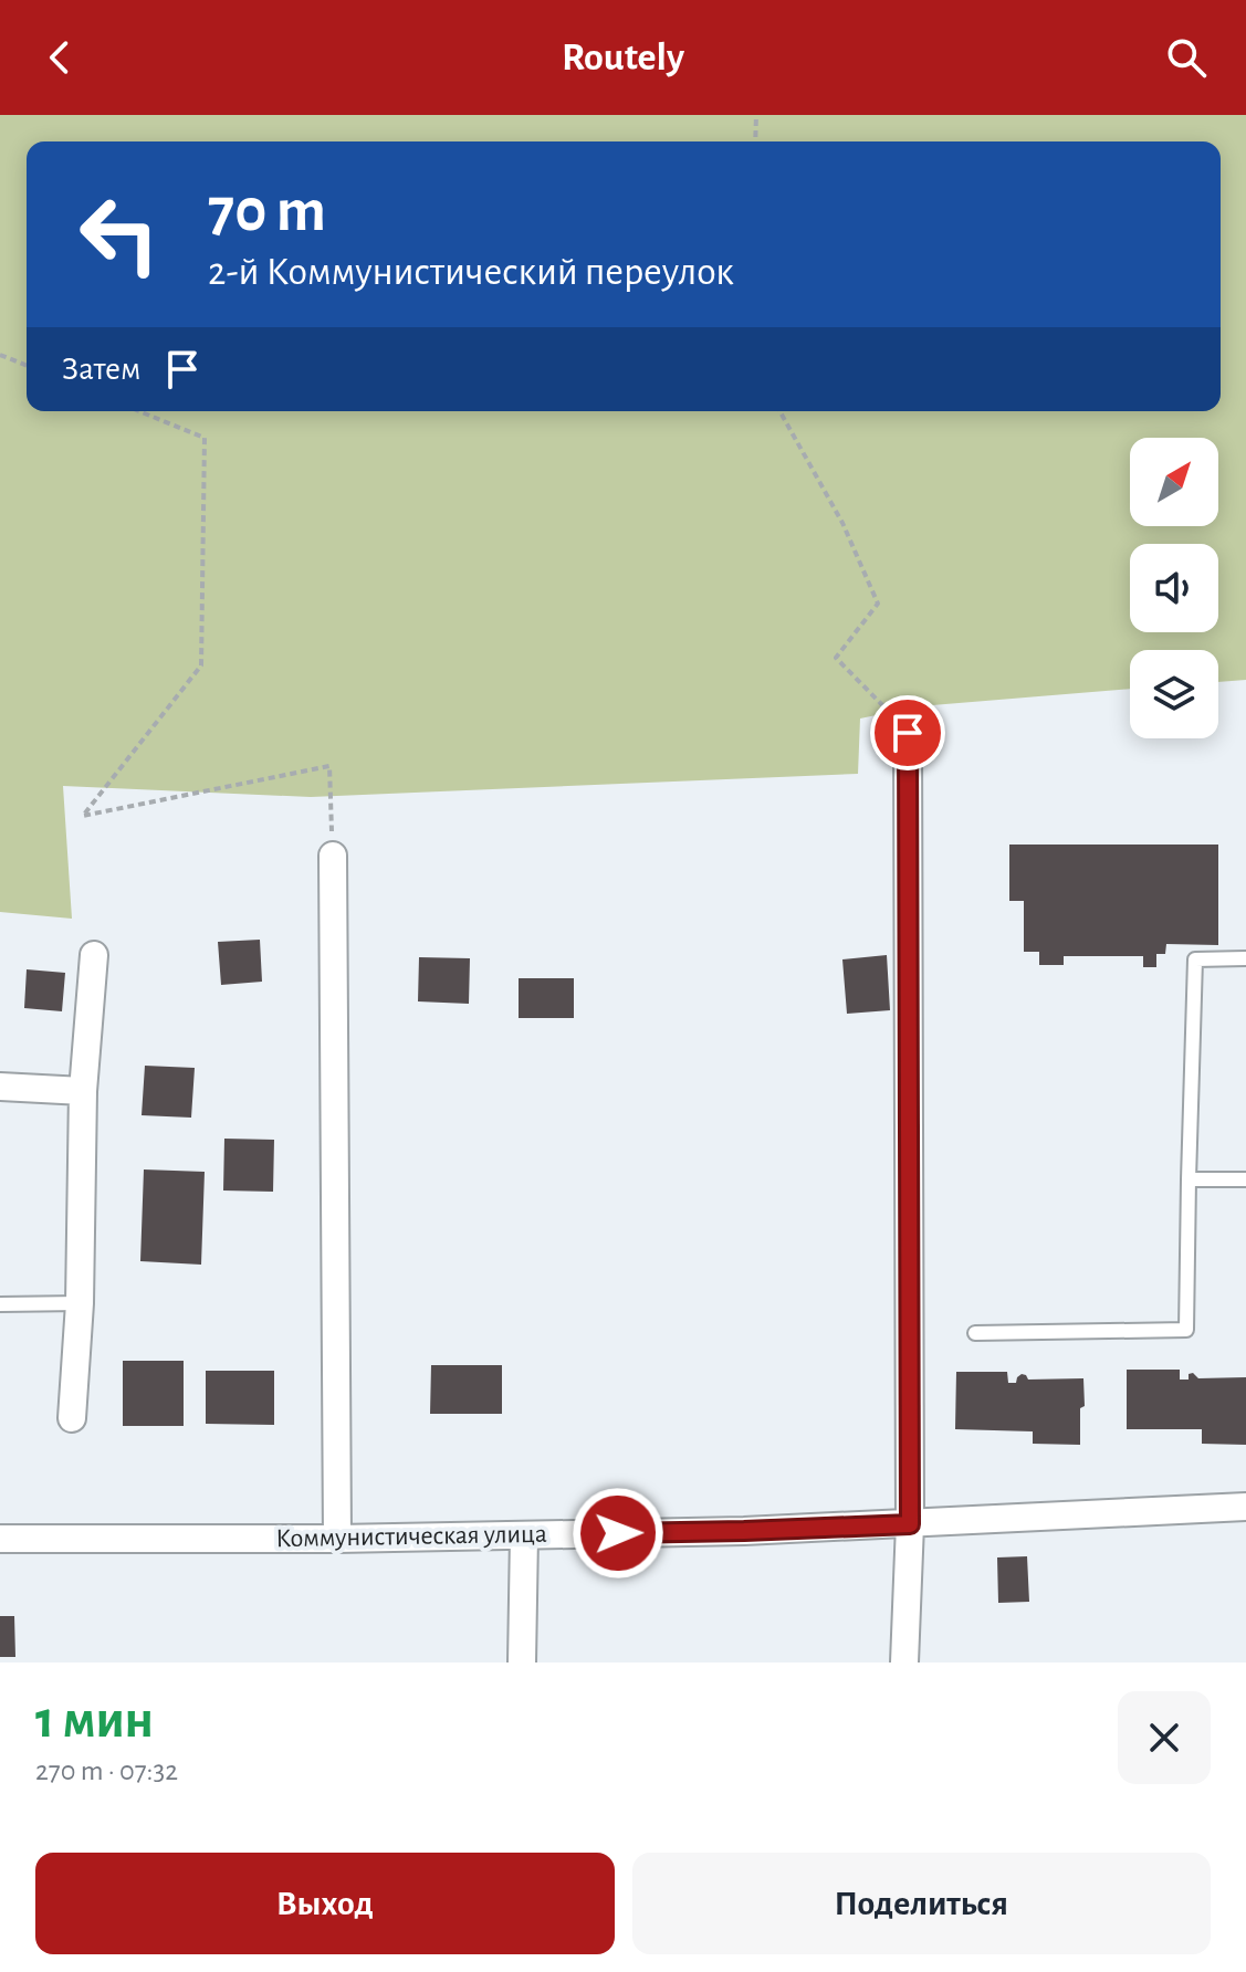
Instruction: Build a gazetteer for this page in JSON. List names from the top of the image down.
{
  "streets": {
    "street": ["Коммунистическая улица"]
  },
  "north": "top right",
  "page": {
    "header": "Routely",
    "turn": ["70 m", "2-й Коммунистический переулок"],
    "then": "Затем",
    "heading": ["1 мин", "270 m · 07:32"],
    "buttons": ["Выход", "Поделиться"]
  }
}
